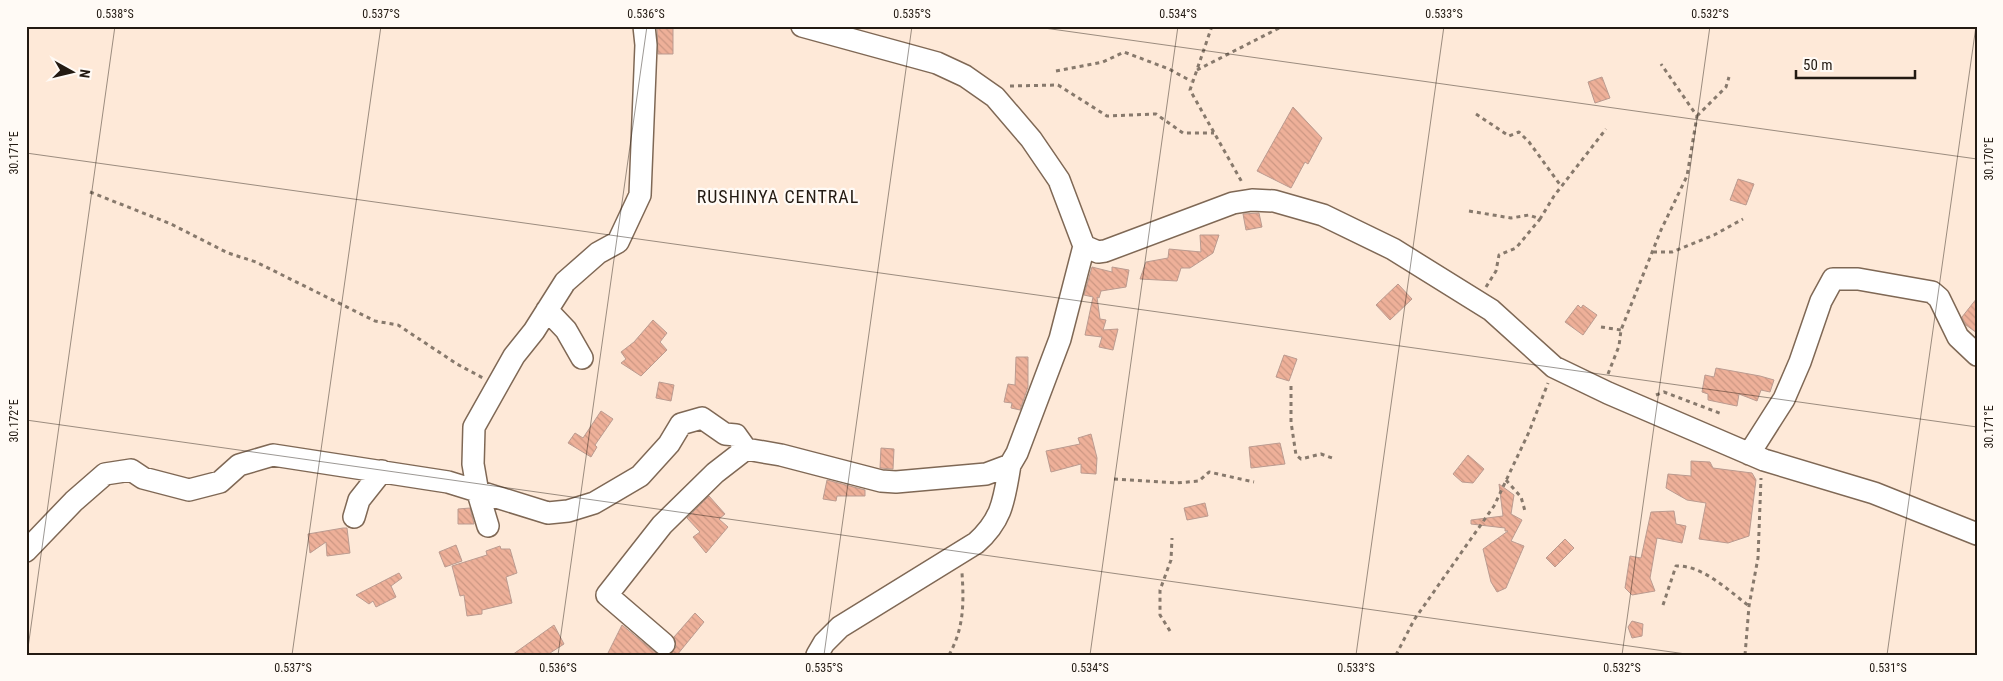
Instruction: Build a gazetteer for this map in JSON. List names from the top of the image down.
{
  "districts": ["RUSHINYA CENTRAL"],
  "scale_bar": "50 m",
  "north": "right",
  "coordinates": [
    "0.538°S",
    "0.537°S",
    "0.536°S",
    "0.535°S",
    "0.534°S",
    "0.533°S",
    "0.532°S",
    "30.171°E",
    "30.170°E",
    "30.172°E",
    "0.531°S"
  ]
}
